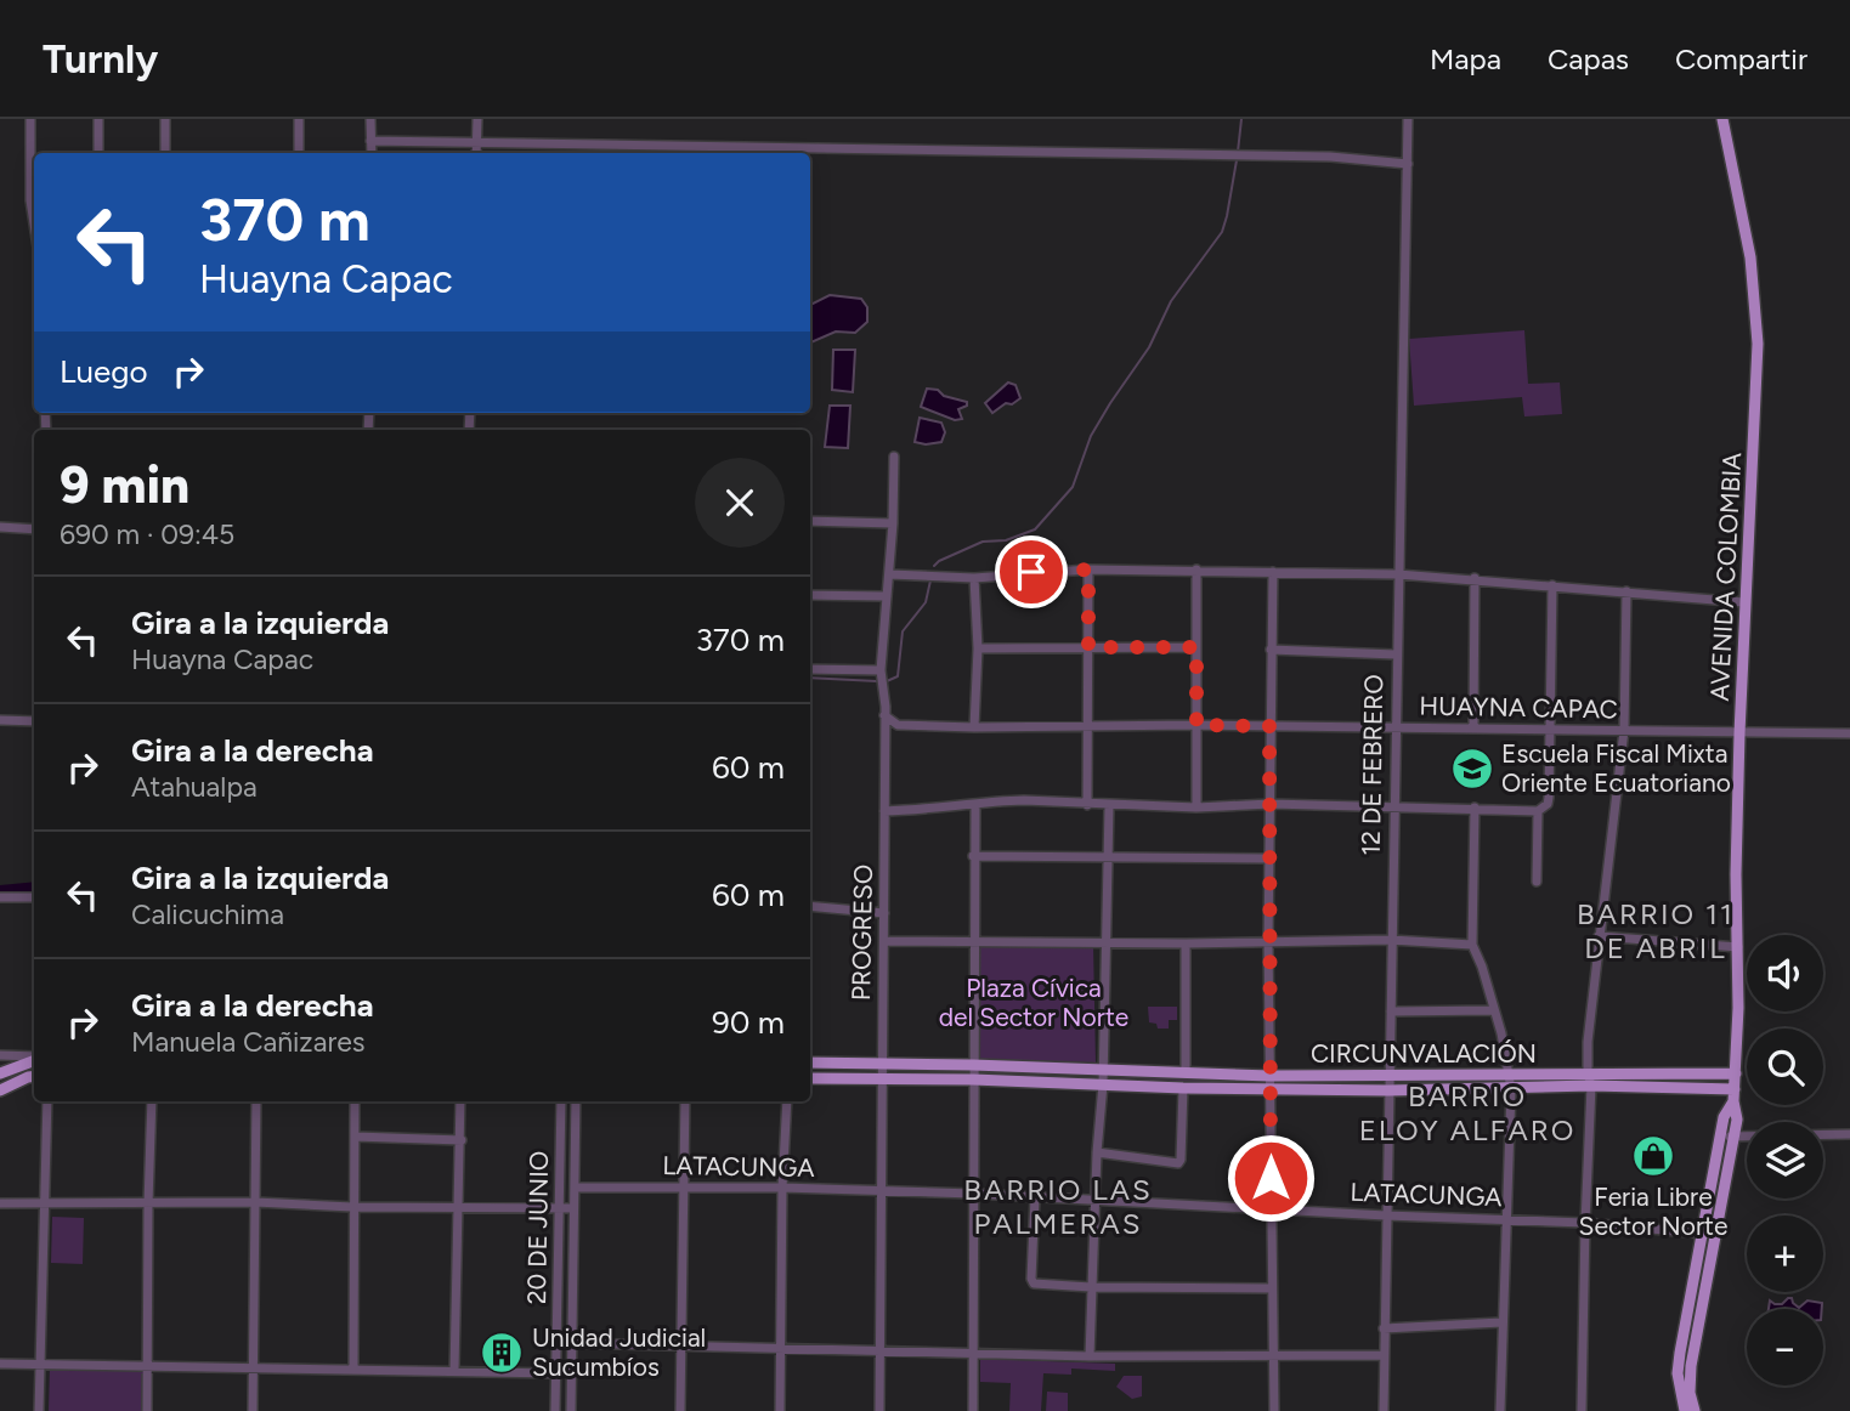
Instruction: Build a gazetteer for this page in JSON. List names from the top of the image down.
{
  "streets": {
    "main road": ["AVENIDA COLOMBIA", "CIRCUNVALACIÓN"],
    "street": [
      "HUAYNA CAPAC",
      "12 DE FEBRERO",
      "PROGRESO",
      "LATACUNGA",
      "20 DE JUNIO"
    ]
  },
  "crossings": [
    ["AVENIDA COLOMBIA", "HUAYNA CAPAC"],
    ["AVENIDA COLOMBIA", "CIRCUNVALACIÓN"],
    ["AVENIDA COLOMBIA", "LATACUNGA"],
    ["HUAYNA CAPAC", "12 DE FEBRERO"],
    ["12 DE FEBRERO", "CIRCUNVALACIÓN"],
    ["12 DE FEBRERO", "LATACUNGA"],
    ["PROGRESO", "CIRCUNVALACIÓN"],
    ["PROGRESO", "LATACUNGA"],
    ["LATACUNGA", "20 DE JUNIO"]
  ],
  "districts": ["BARRIO 11 DE ABRIL", "BARRIO ELOY ALFARO", "BARRIO LAS PALMERAS"],
  "parks": ["Plaza Cívica del Sector Norte"],
  "places": {
    "school or university": ["Escuela Fiscal Mixta Oriente Ecuatoriano"],
    "shop": ["Feria Libre Sector Norte"],
    "building": ["Unidad Judicial Sucumbíos"]
  },
  "page": {
    "header": "Turnly",
    "nav": ["Mapa", "Capas", "Compartir"],
    "turn": ["370 m", "Huayna Capac"],
    "then": "Luego",
    "heading": ["9 min", "690 m · 09:45"],
    "list": [
      {
        "name": "Gira a la izquierda",
        "note": "Huayna Capac",
        "value": "370 m"
      },
      {
        "name": "Gira a la derecha",
        "note": "Atahualpa",
        "value": "60 m"
      },
      {
        "name": "Gira a la izquierda",
        "note": "Calicuchima",
        "value": "60 m"
      },
      {
        "name": "Gira a la derecha",
        "note": "Manuela Cañizares",
        "value": "90 m"
      }
    ],
    "map_buttons": ["+", "−"]
  }
}
